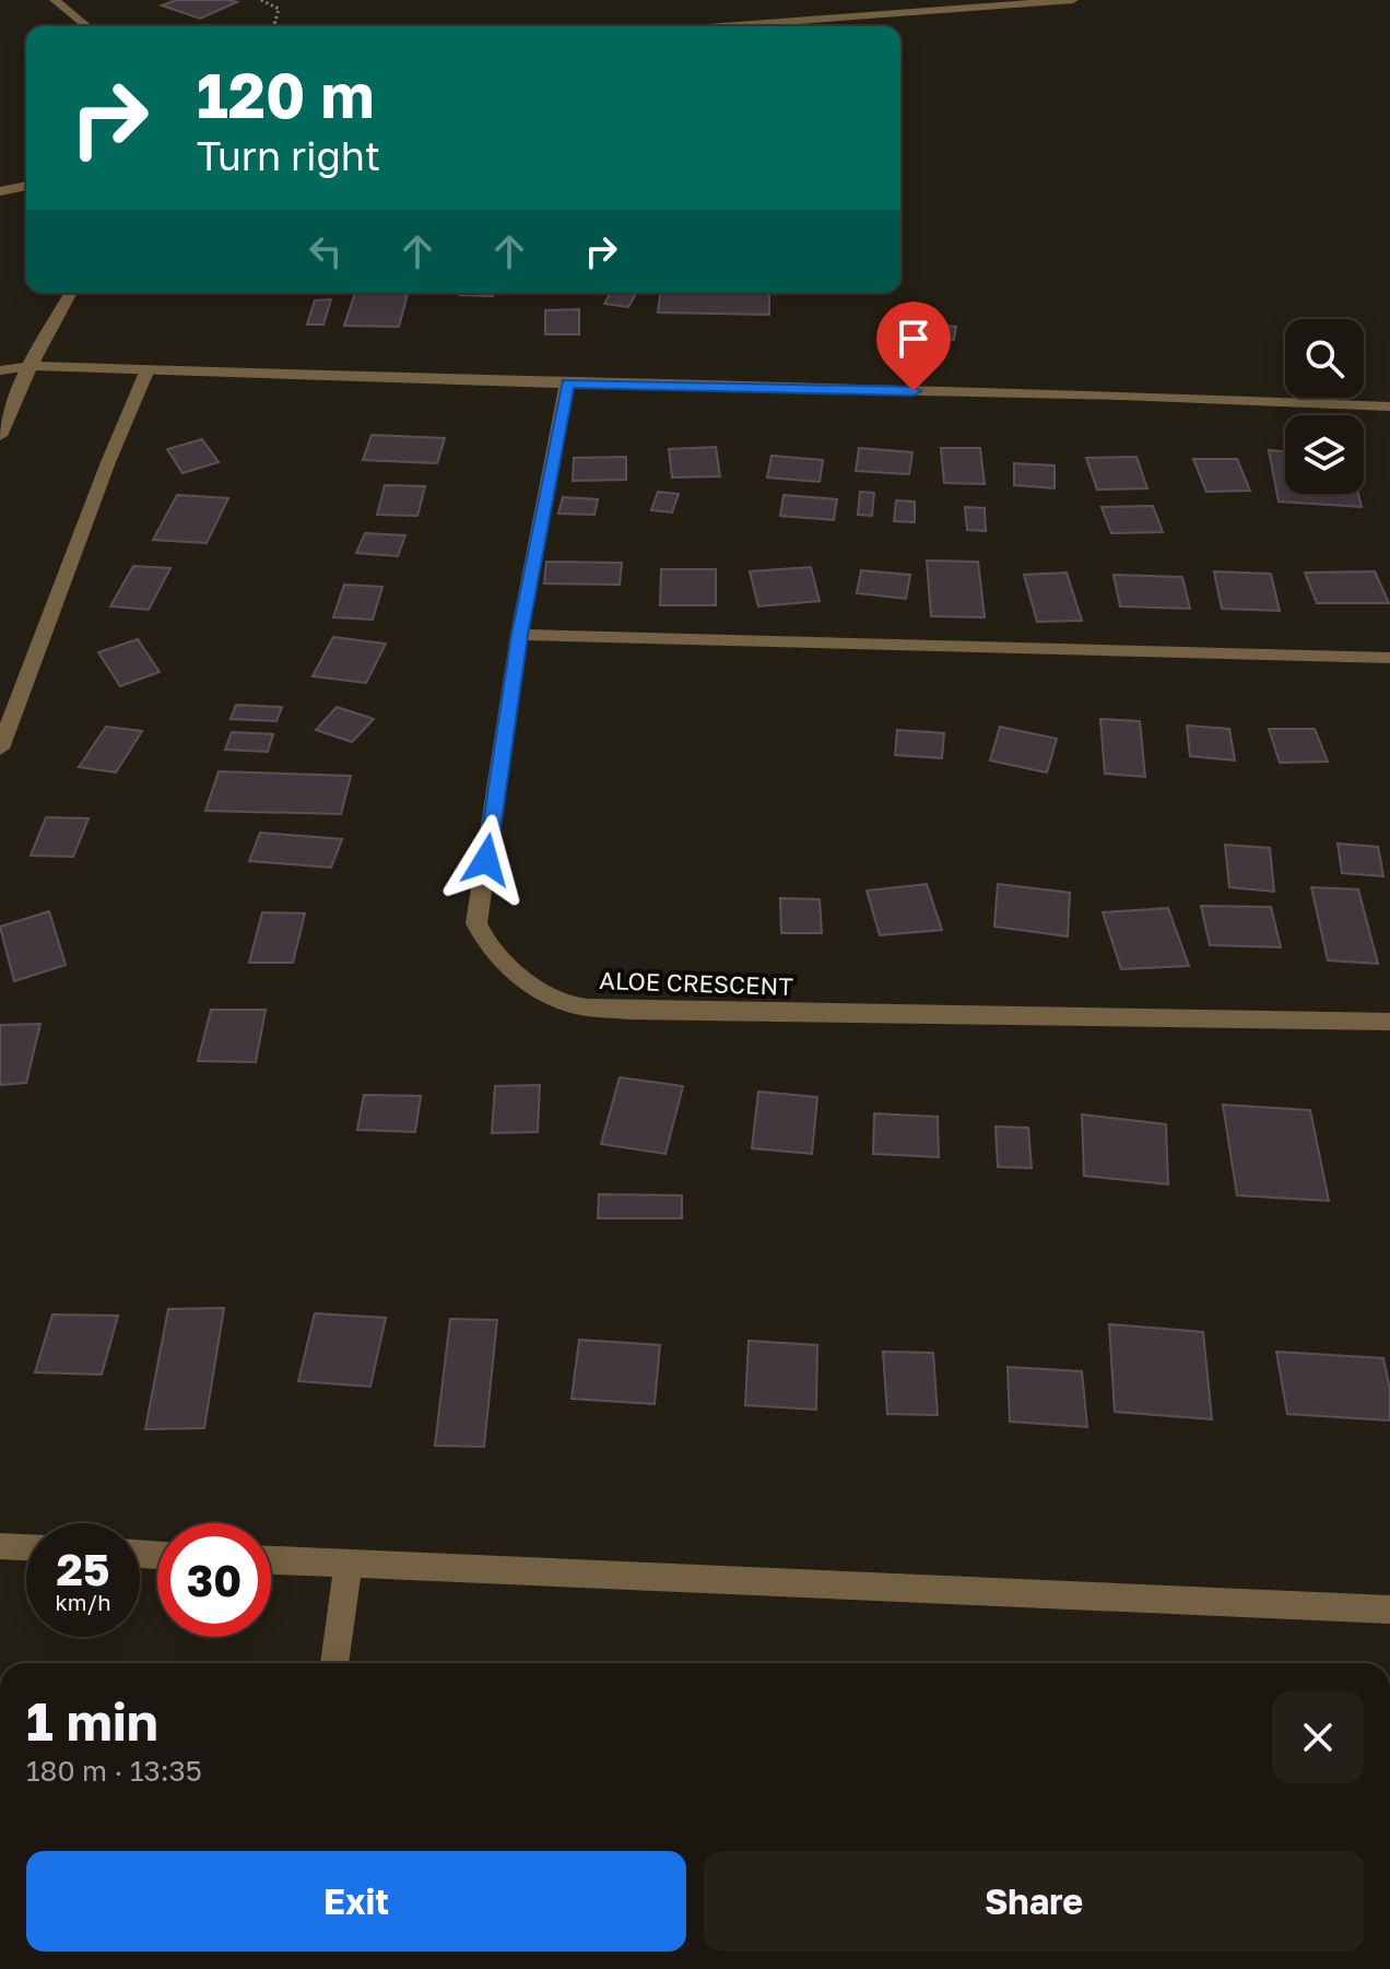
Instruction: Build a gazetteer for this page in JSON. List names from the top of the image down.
{
  "streets": {
    "street": ["ALOE CRESCENT"]
  },
  "page": {
    "turn": ["120 m", "Turn right"],
    "speed": "25 km/h",
    "limit": "30",
    "heading": ["1 min", "180 m · 13:35"],
    "buttons": ["Exit", "Share"]
  }
}
